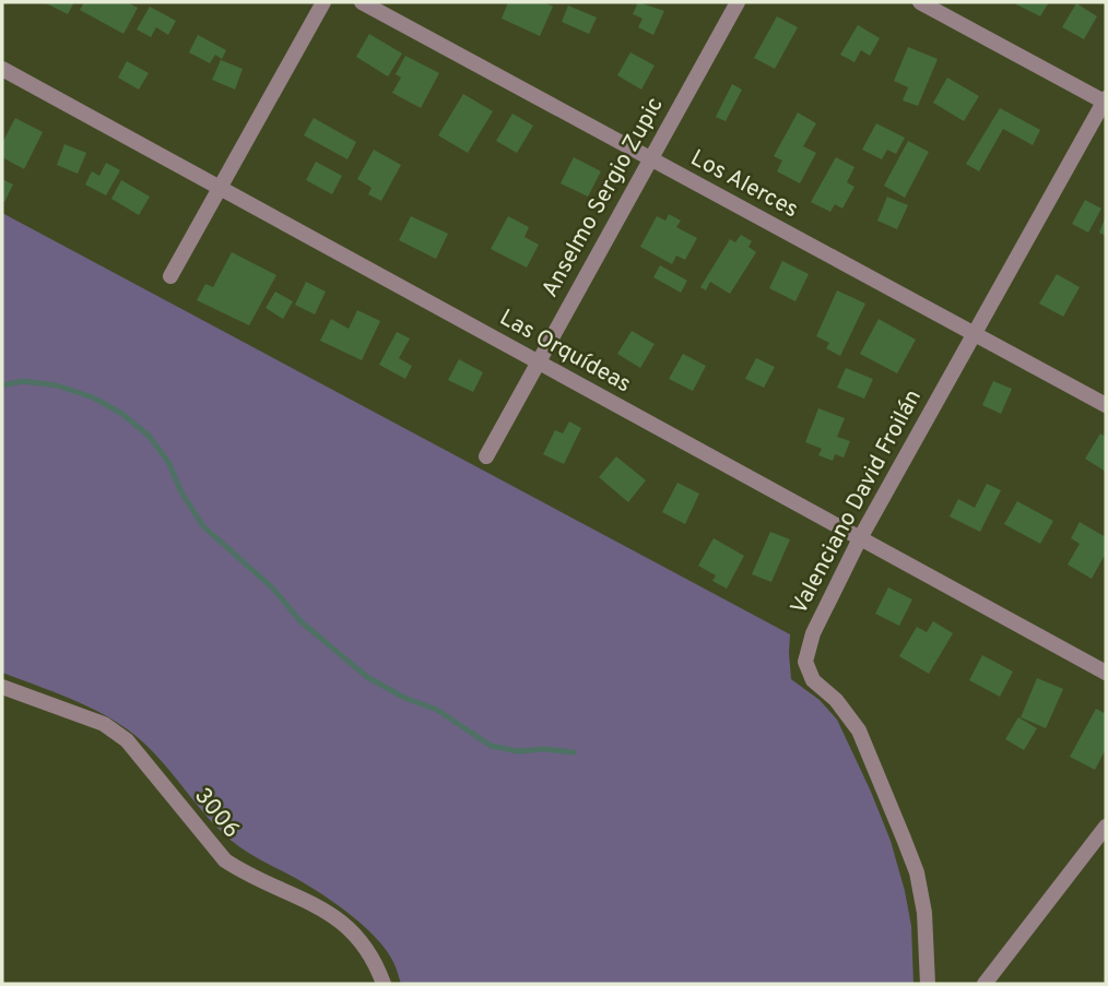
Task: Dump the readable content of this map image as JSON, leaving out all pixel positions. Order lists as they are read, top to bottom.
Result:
{
  "streets": {
    "street": [
      "Los Alerces",
      "Anselmo Sergio Zupic",
      "Las Orquídeas",
      "Valenciano David Froilán",
      "3006"
    ]
  },
  "crossings": [
    ["Los Alerces", "Anselmo Sergio Zupic"],
    ["Los Alerces", "Valenciano David Froilán"],
    ["Anselmo Sergio Zupic", "Las Orquídeas"],
    ["Las Orquídeas", "Valenciano David Froilán"]
  ]
}
